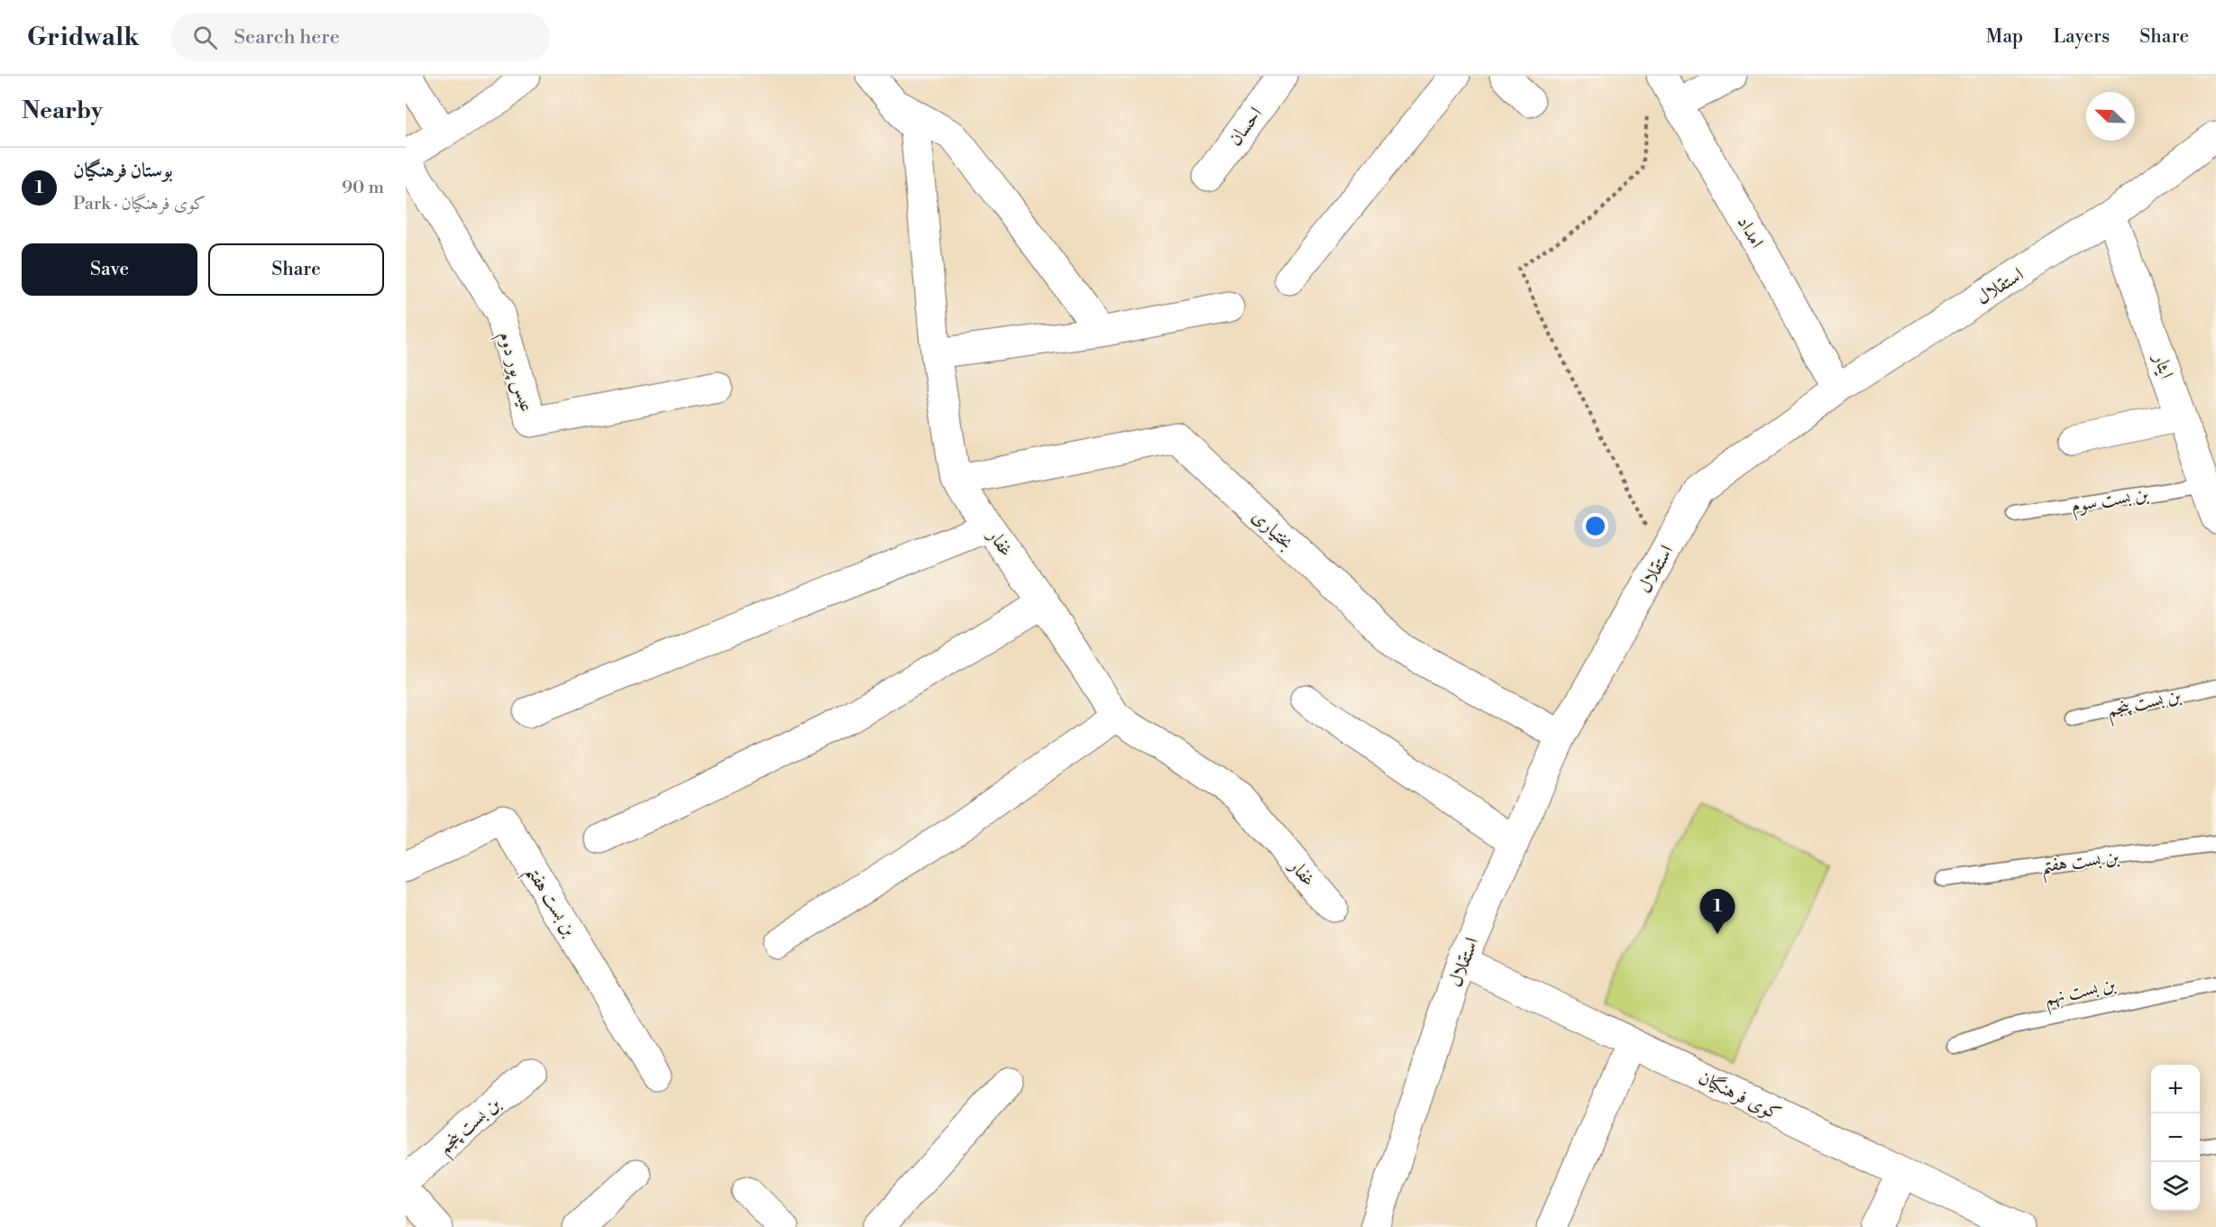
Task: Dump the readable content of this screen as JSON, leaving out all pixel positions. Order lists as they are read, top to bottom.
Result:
{
  "streets": {
    "street": [
      "احسان",
      "امداد",
      "استقلال",
      "ایثار",
      "عیس پور دوم",
      "بختیاری",
      "غفار",
      "بن بست پنجم",
      "بن بست هفتم",
      "کوی فرهنگیان"
    ],
    "lane": ["بن بست سوم", "بن بست نهم"]
  },
  "crossings": [
    ["امداد", "استقلال"],
    ["استقلال", "ایثار"],
    ["استقلال", "بختیاری"],
    ["استقلال", "کوی فرهنگیان"],
    ["ایثار", "بن بست سوم"],
    ["بختیاری", "غفار"]
  ],
  "north": "top left",
  "page": {
    "header": "Gridwalk",
    "search": "Search here",
    "nav": ["Map", "Layers", "Share"],
    "heading": "Nearby",
    "list": [
      {
        "mark": "1",
        "name": "بوستان فرهنگیان",
        "note": "Park · کوی فرهنگیان",
        "value": "90 m"
      }
    ],
    "buttons": ["Save", "Share"],
    "pins": "1",
    "map_buttons": ["+", "−"]
  }
}
